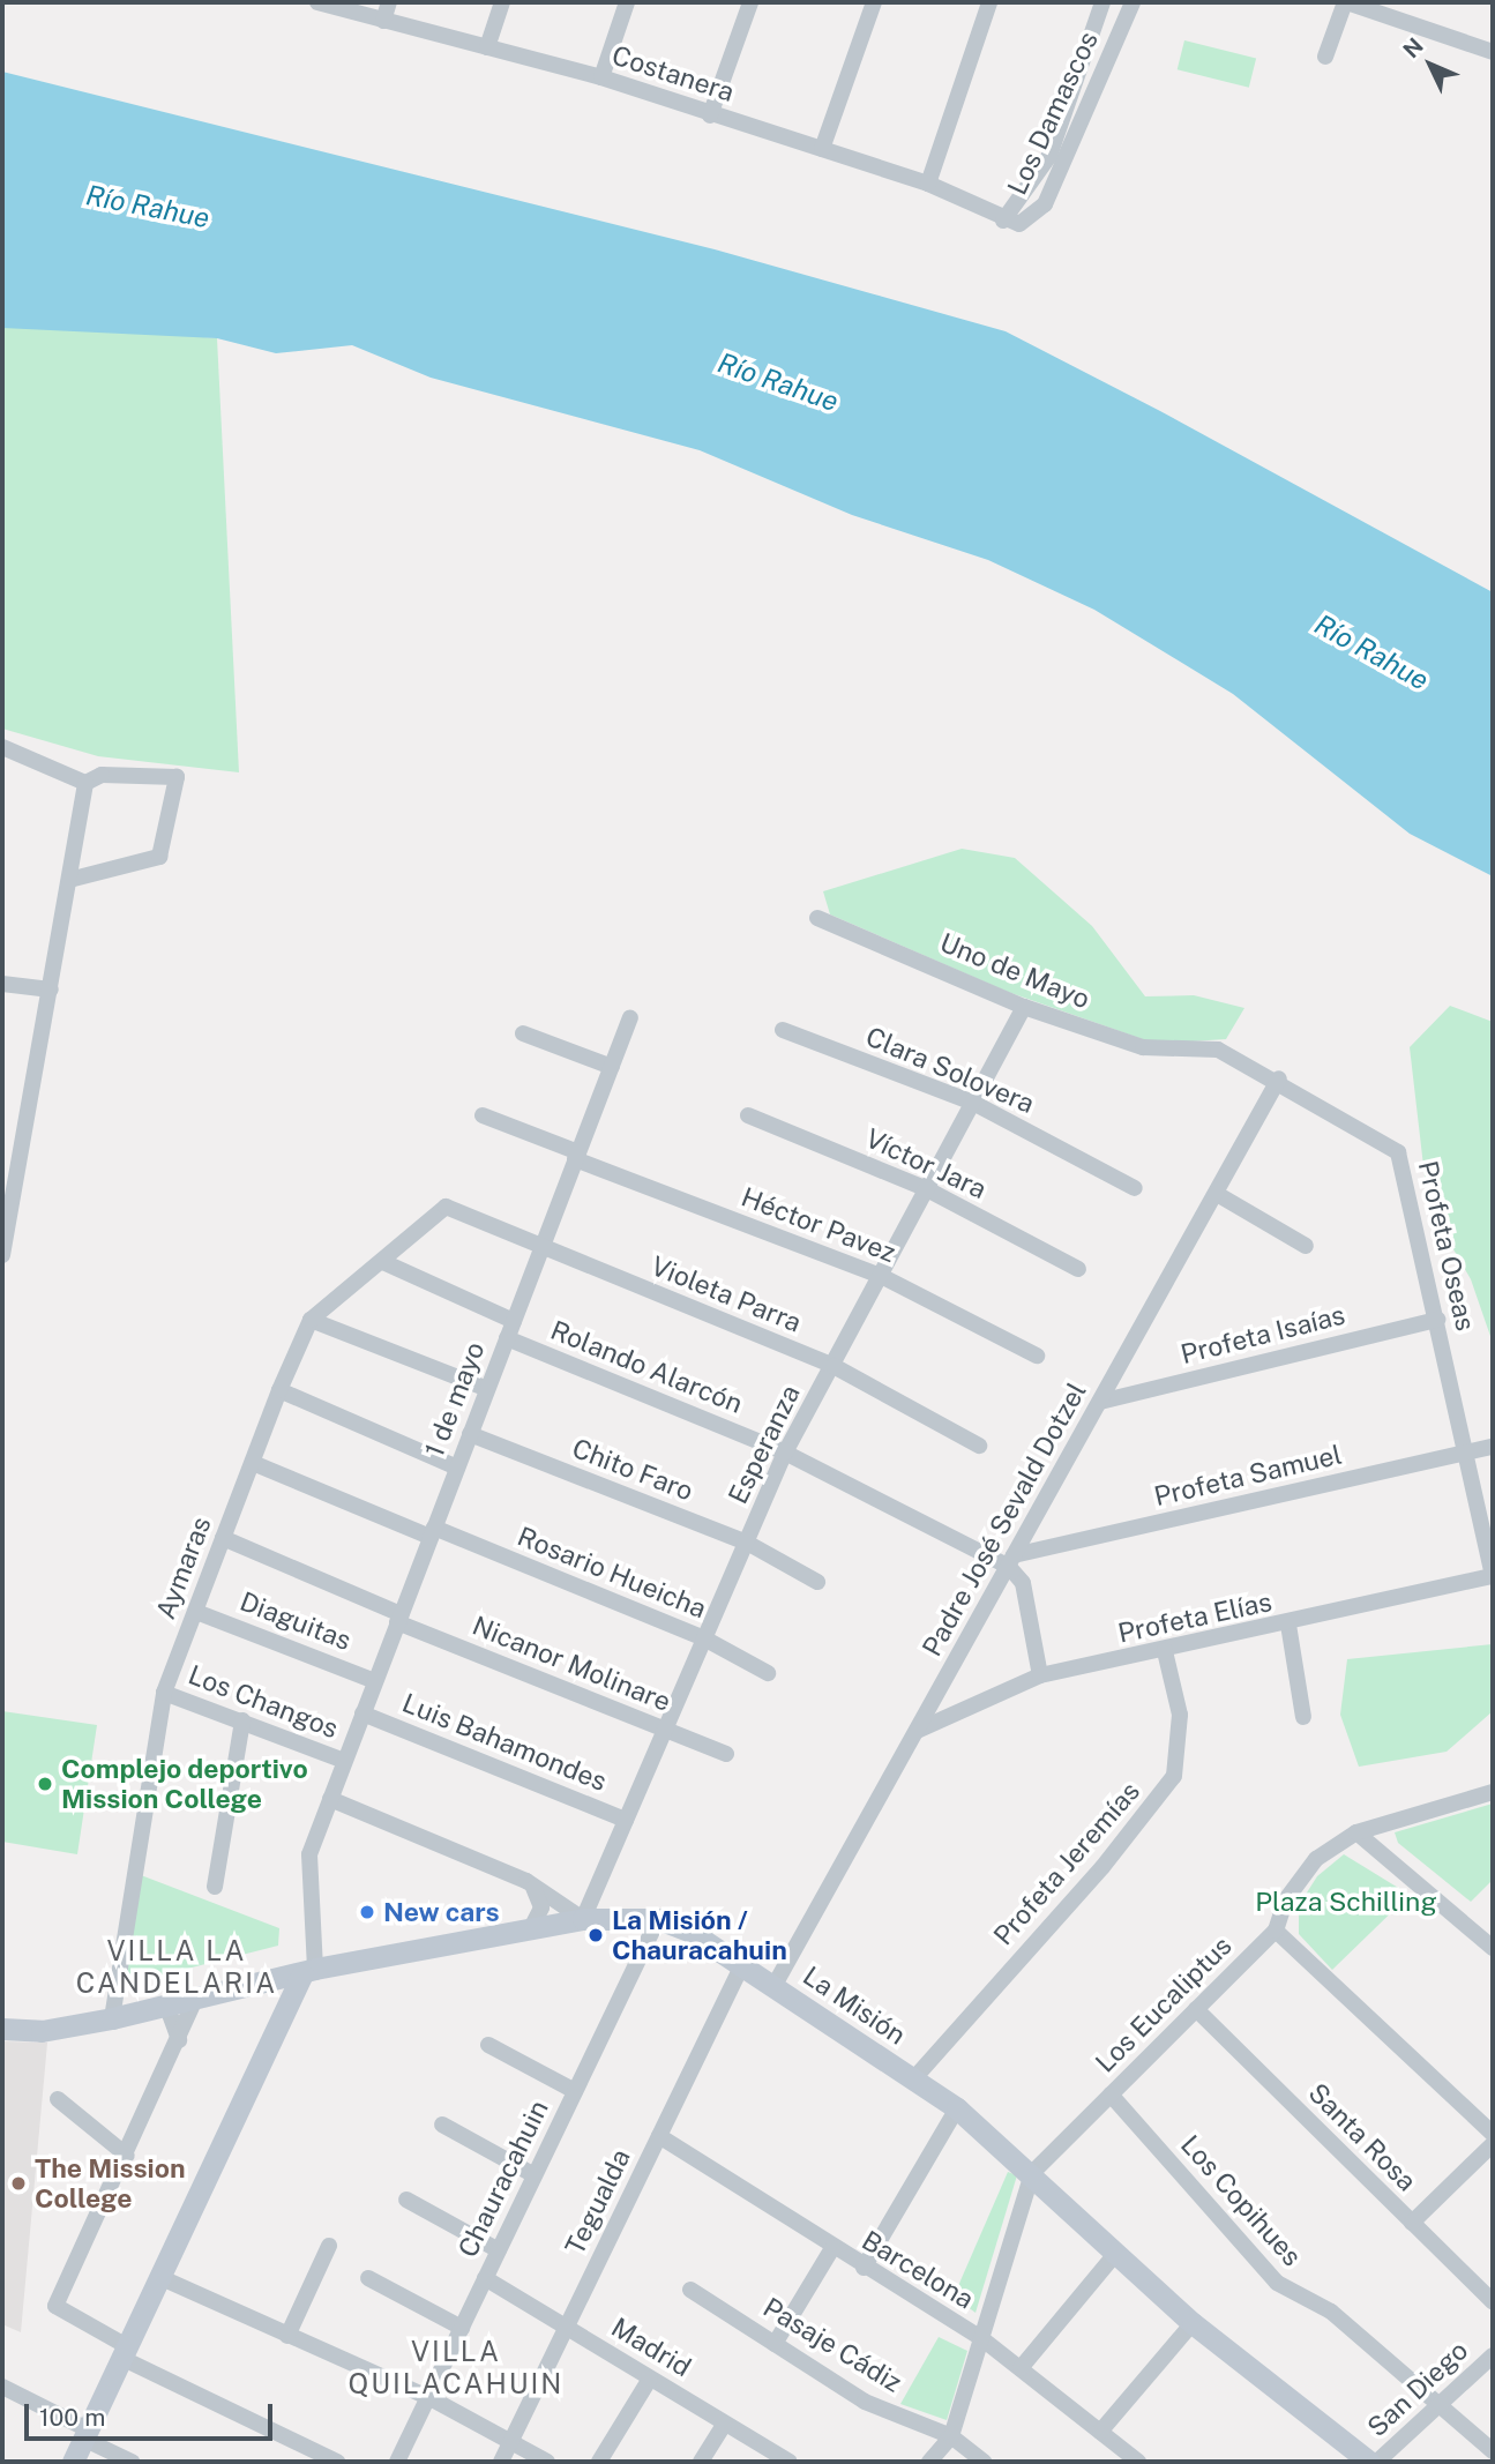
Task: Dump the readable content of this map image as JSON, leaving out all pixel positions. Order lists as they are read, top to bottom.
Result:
{
  "streets": {
    "street": [
      "Costanera",
      "Los Damascos",
      "Uno de Mayo",
      "Clara Solovera",
      "Víctor Jara",
      "Héctor Pavez",
      "Profeta Oseas",
      "Violeta Parra",
      "Profeta Isaías",
      "Rolando Alarcón",
      "1 de mayo",
      "Esperanza",
      "Chito Faro",
      "Profeta Samuel",
      "Padre José Sevald Dotzel",
      "Aymaras",
      "Rosario Hueicha",
      "Profeta Elías",
      "Diaguitas",
      "Nicanor Molinare",
      "Los Changos",
      "Luis Bahamondes",
      "Profeta Jeremías",
      "Los Eucaliptus",
      "La Misión",
      "Santa Rosa",
      "Chauracahuin",
      "Los Copihues",
      "Tegualda",
      "Barcelona",
      "Pasaje Cádiz",
      "Madrid",
      "San Diego"
    ]
  },
  "crossings": [
    ["Costanera", "Los Damascos"],
    ["Uno de Mayo", "Profeta Oseas"],
    ["Uno de Mayo", "Esperanza"],
    ["Clara Solovera", "Esperanza"],
    ["Víctor Jara", "Esperanza"],
    ["Héctor Pavez", "1 de mayo"],
    ["Héctor Pavez", "Esperanza"],
    ["Profeta Oseas", "Profeta Isaías"],
    ["Profeta Oseas", "Profeta Samuel"],
    ["Profeta Oseas", "Padre José Sevald Dotzel"],
    ["Profeta Oseas", "Profeta Elías"],
    ["Violeta Parra", "1 de mayo"],
    ["Violeta Parra", "Esperanza"],
    ["Violeta Parra", "Aymaras"],
    ["Profeta Isaías", "Padre José Sevald Dotzel"],
    ["Rolando Alarcón", "1 de mayo"],
    ["Rolando Alarcón", "Esperanza"],
    ["Rolando Alarcón", "Profeta Samuel"],
    ["Rolando Alarcón", "Padre José Sevald Dotzel"],
    ["1 de mayo", "Chito Faro"],
    ["1 de mayo", "Rosario Hueicha"],
    ["1 de mayo", "Diaguitas"],
    ["1 de mayo", "Nicanor Molinare"],
    ["1 de mayo", "Los Changos"],
    ["1 de mayo", "Luis Bahamondes"],
    ["1 de mayo", "La Misión"],
    ["Esperanza", "Chito Faro"],
    ["Esperanza", "Rosario Hueicha"],
    ["Esperanza", "Nicanor Molinare"],
    ["Esperanza", "Luis Bahamondes"],
    ["Esperanza", "La Misión"],
    ["Profeta Samuel", "Padre José Sevald Dotzel"],
    ["Padre José Sevald Dotzel", "Profeta Elías"],
    ["Padre José Sevald Dotzel", "La Misión"],
    ["Aymaras", "Rosario Hueicha"],
    ["Aymaras", "Diaguitas"],
    ["Aymaras", "Nicanor Molinare"],
    ["Aymaras", "Los Changos"],
    ["Aymaras", "La Misión"],
    ["Profeta Elías", "Profeta Jeremías"],
    ["Profeta Jeremías", "La Misión"],
    ["Los Eucaliptus", "La Misión"],
    ["Los Eucaliptus", "Santa Rosa"],
    ["Los Eucaliptus", "Los Copihues"],
    ["La Misión", "Chauracahuin"],
    ["La Misión", "Tegualda"],
    ["Chauracahuin", "Madrid"],
    ["Los Copihues", "San Diego"],
    ["Tegualda", "Barcelona"],
    ["Tegualda", "Madrid"]
  ],
  "districts": ["VILLA LA CANDELARIA", "VILLA QUILACAHUIN"],
  "water": ["Río Rahue"],
  "parks": ["Plaza Schilling"],
  "places": [
    "Complejo deportivo Mission College",
    "New cars",
    "La Misión / Chauracahuin",
    "The Mission College"
  ],
  "scale_bar": "100 m",
  "north": "top left"
}
